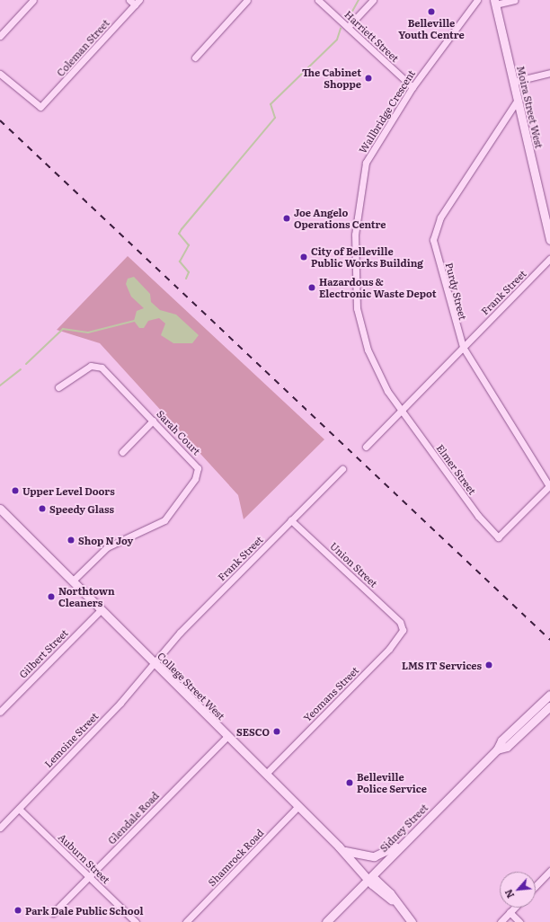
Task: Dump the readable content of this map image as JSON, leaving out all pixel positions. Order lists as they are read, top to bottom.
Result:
{
  "streets": {
    "main road": ["Moira Street West", "College Street West", "Sidney Street"],
    "street": [
      "Harriett Street",
      "Coleman Street",
      "Wallbridge Crescent",
      "Purdy Street",
      "Frank Street",
      "Sarah Court",
      "Elmer Street",
      "Union Street",
      "Gilbert Street",
      "Yeomans Street",
      "Lemoine Street",
      "Glendale Road",
      "Shamrock Road",
      "Auburn Street"
    ]
  },
  "crossings": [
    ["Harriett Street", "Wallbridge Crescent"],
    ["Moira Street West", "Purdy Street"],
    ["Wallbridge Crescent", "Frank Street"],
    ["Wallbridge Crescent", "Elmer Street"],
    ["Purdy Street", "Frank Street"],
    ["Purdy Street", "Elmer Street"],
    ["Frank Street", "Elmer Street"],
    ["Frank Street", "Union Street"],
    ["Frank Street", "College Street West"],
    ["Frank Street", "Lemoine Street"],
    ["Sarah Court", "College Street West"],
    ["Union Street", "Yeomans Street"],
    ["Gilbert Street", "College Street West"],
    ["College Street West", "Yeomans Street"],
    ["College Street West", "Lemoine Street"],
    ["College Street West", "Glendale Road"],
    ["College Street West", "Sidney Street"],
    ["College Street West", "Shamrock Road"],
    ["Lemoine Street", "Auburn Street"],
    ["Glendale Road", "Auburn Street"]
  ],
  "places": [
    "Belleville Youth Centre",
    "The Cabinet Shoppe",
    "Joe Angelo Operations Centre",
    "City of Belleville Public Works Building",
    "Hazardous & Electronic Waste Depot",
    "Upper Level Doors",
    "Speedy Glass",
    "Shop N Joy",
    "Northtown Cleaners",
    "LMS IT Services",
    "SESCO",
    "Belleville Police Service",
    "Park Dale Public School"
  ],
  "north": "bottom left"
}
